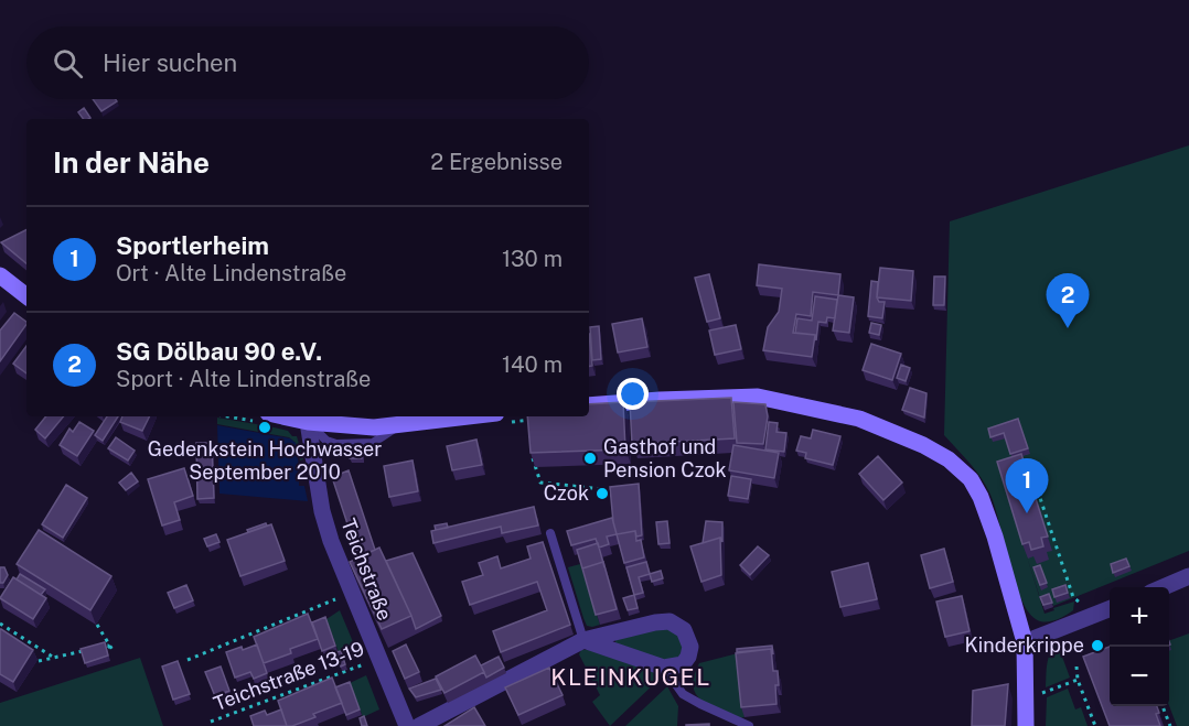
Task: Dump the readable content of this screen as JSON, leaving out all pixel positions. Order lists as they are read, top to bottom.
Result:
{
  "streets": {
    "street": ["Teichstraße"],
    "path": ["Teichstraße 13-19"]
  },
  "crossings": [
    ["Teichstraße", "Teichstraße 13-19"]
  ],
  "districts": ["KLEINKUGEL"],
  "places": [
    "Gedenkstein Hochwasser September 2010",
    "Gasthof und Pension Czok",
    "Czok",
    "Kinderkrippe"
  ],
  "page": {
    "search": "Hier suchen",
    "heading": ["In der Nähe", "2 Ergebnisse"],
    "list": [
      {
        "mark": "1",
        "name": "Sportlerheim",
        "note": "Ort · Alte Lindenstraße",
        "value": "130 m"
      },
      {
        "mark": "2",
        "name": "SG Dölbau 90 e.V.",
        "note": "Sport · Alte Lindenstraße",
        "value": "140 m"
      }
    ],
    "pins": ["2", "1"],
    "map_buttons": ["+", "−"]
  }
}
